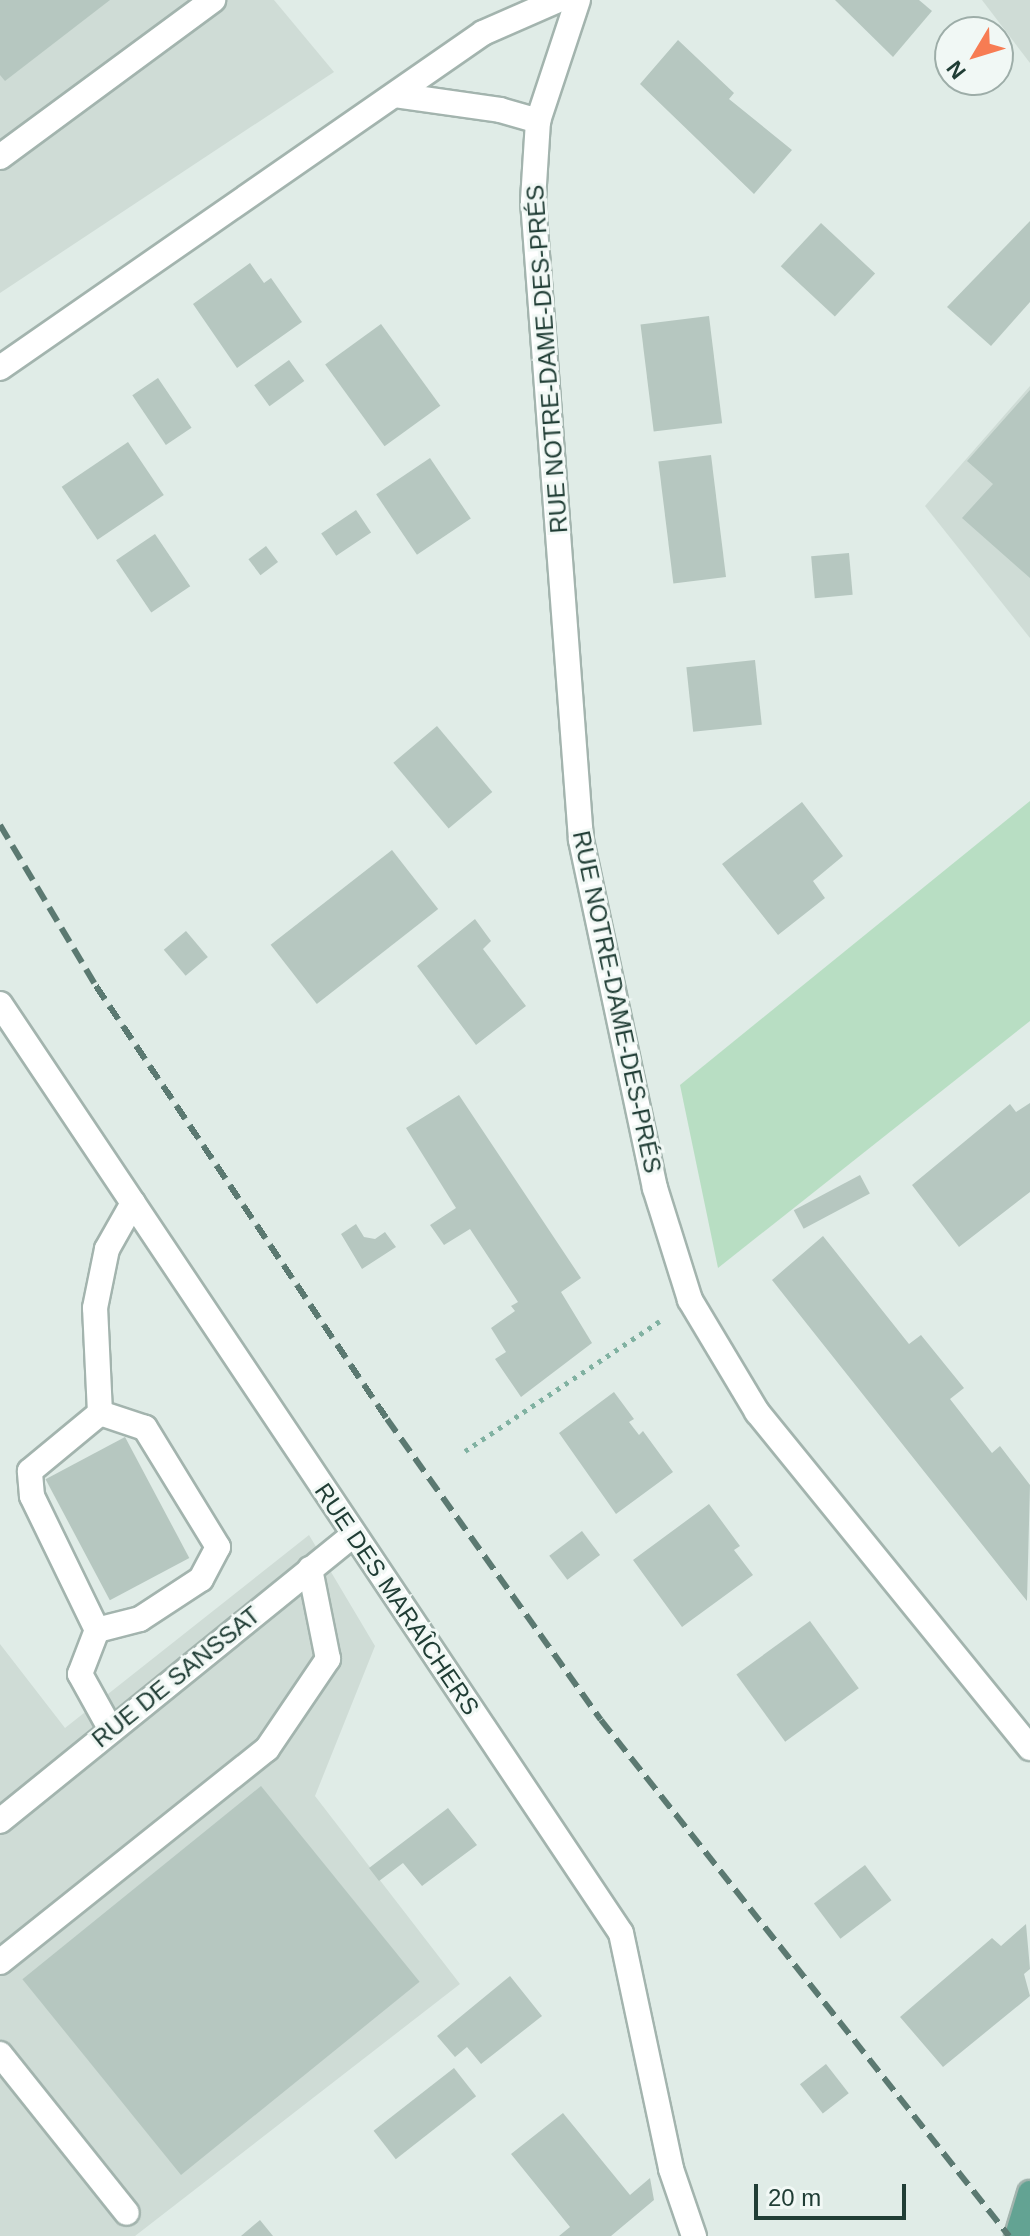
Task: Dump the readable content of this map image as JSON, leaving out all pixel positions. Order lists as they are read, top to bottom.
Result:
{
  "streets": {
    "street": ["RUE NOTRE-DAME-DES-PRÉS", "RUE DES MARAÎCHERS", "RUE DE SANSSAT"]
  },
  "crossings": [
    ["RUE DES MARAÎCHERS", "RUE DE SANSSAT"]
  ],
  "scale_bar": "20 m",
  "north": "bottom left"
}
